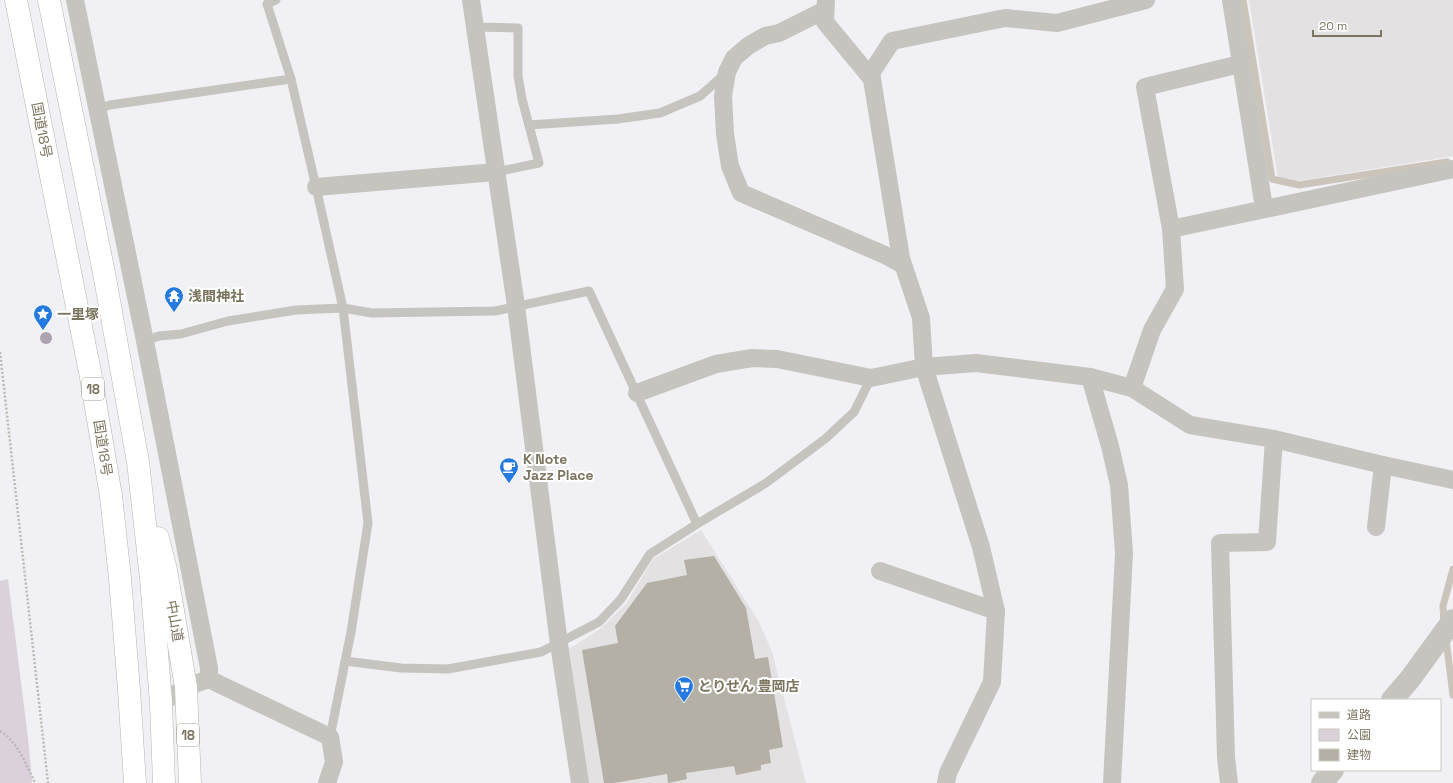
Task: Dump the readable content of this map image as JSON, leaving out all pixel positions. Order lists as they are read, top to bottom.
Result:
{
  "streets": {
    "highway": ["国道18号", "18", "中山道"]
  },
  "crossings": [
    ["18", "中山道"]
  ],
  "places": {
    "temple": ["浅間神社"],
    "place": ["一里塚"],
    "cafe": ["K Note Jazz Place"],
    "supermarket": ["とりせん 豊岡店"]
  },
  "legend": ["道路", "公園", "建物"],
  "scale_bar": "20 m"
}
